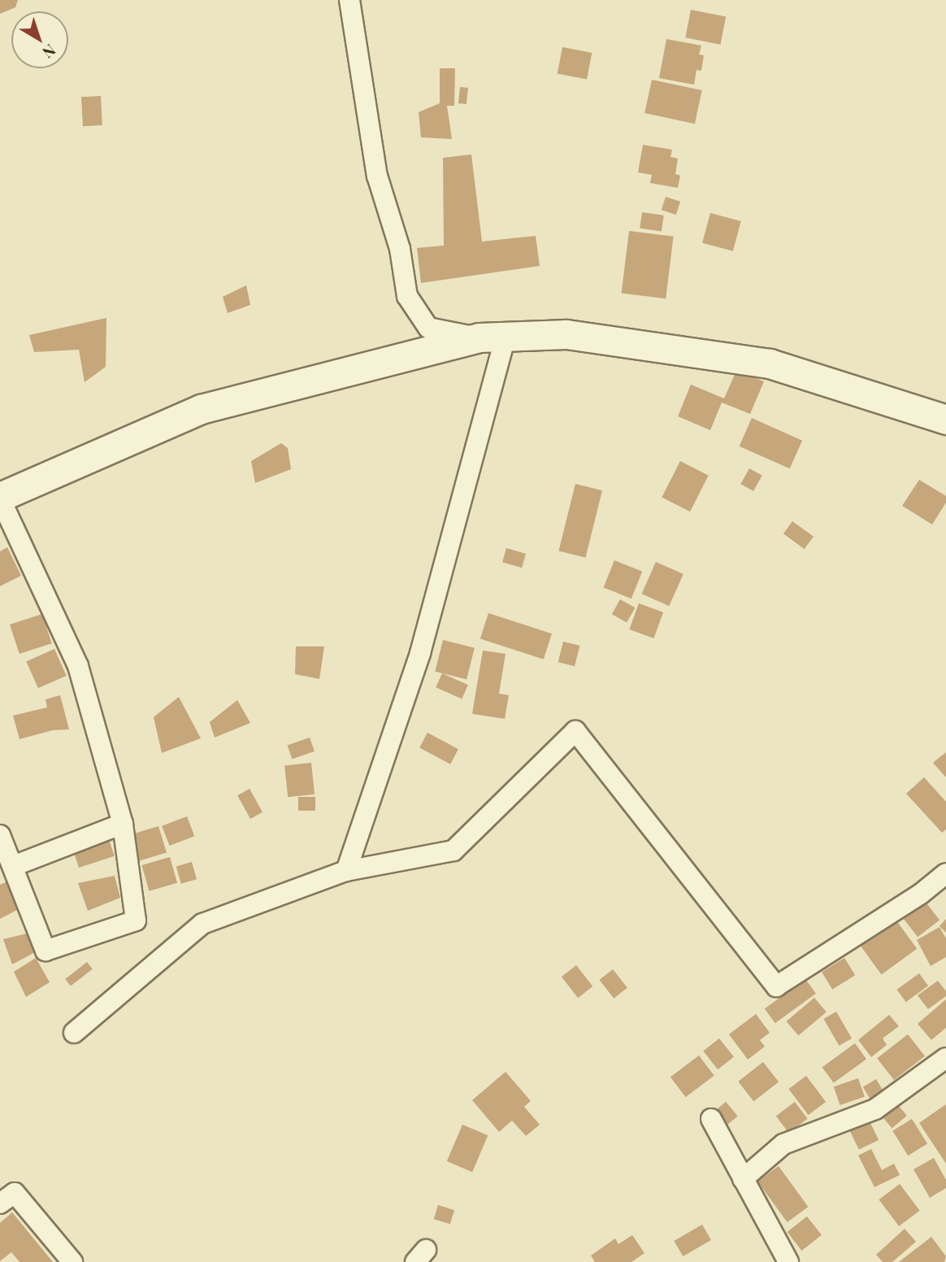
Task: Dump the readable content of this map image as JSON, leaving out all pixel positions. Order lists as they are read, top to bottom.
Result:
{
  "north": "bottom right"
}
